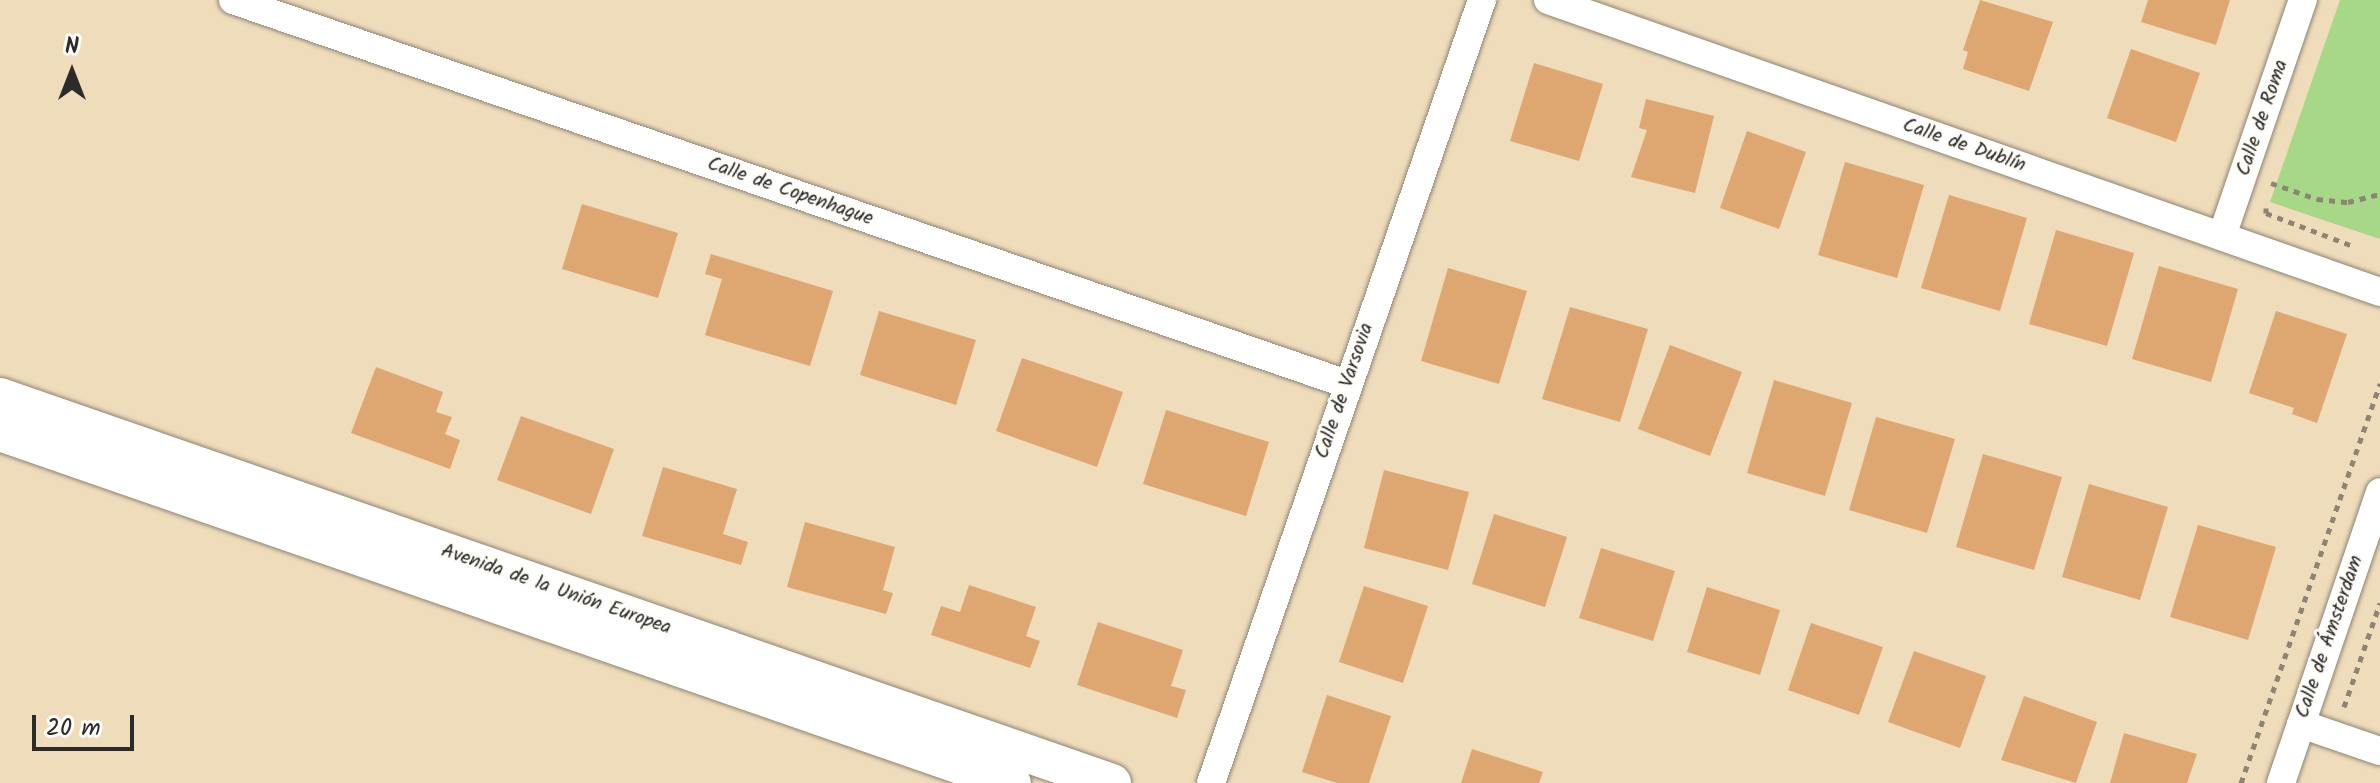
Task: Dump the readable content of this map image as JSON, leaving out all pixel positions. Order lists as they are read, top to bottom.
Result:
{
  "streets": {
    "street": [
      "Calle de Roma",
      "Calle de Dublín",
      "Calle de Copenhague",
      "Calle de Varsovia",
      "Avenida de la Unión Europea",
      "Calle de Ámsterdam"
    ]
  },
  "crossings": [
    ["Calle de Roma", "Calle de Dublín"],
    ["Calle de Copenhague", "Calle de Varsovia"]
  ],
  "scale_bar": "20 m",
  "north": "top"
}
